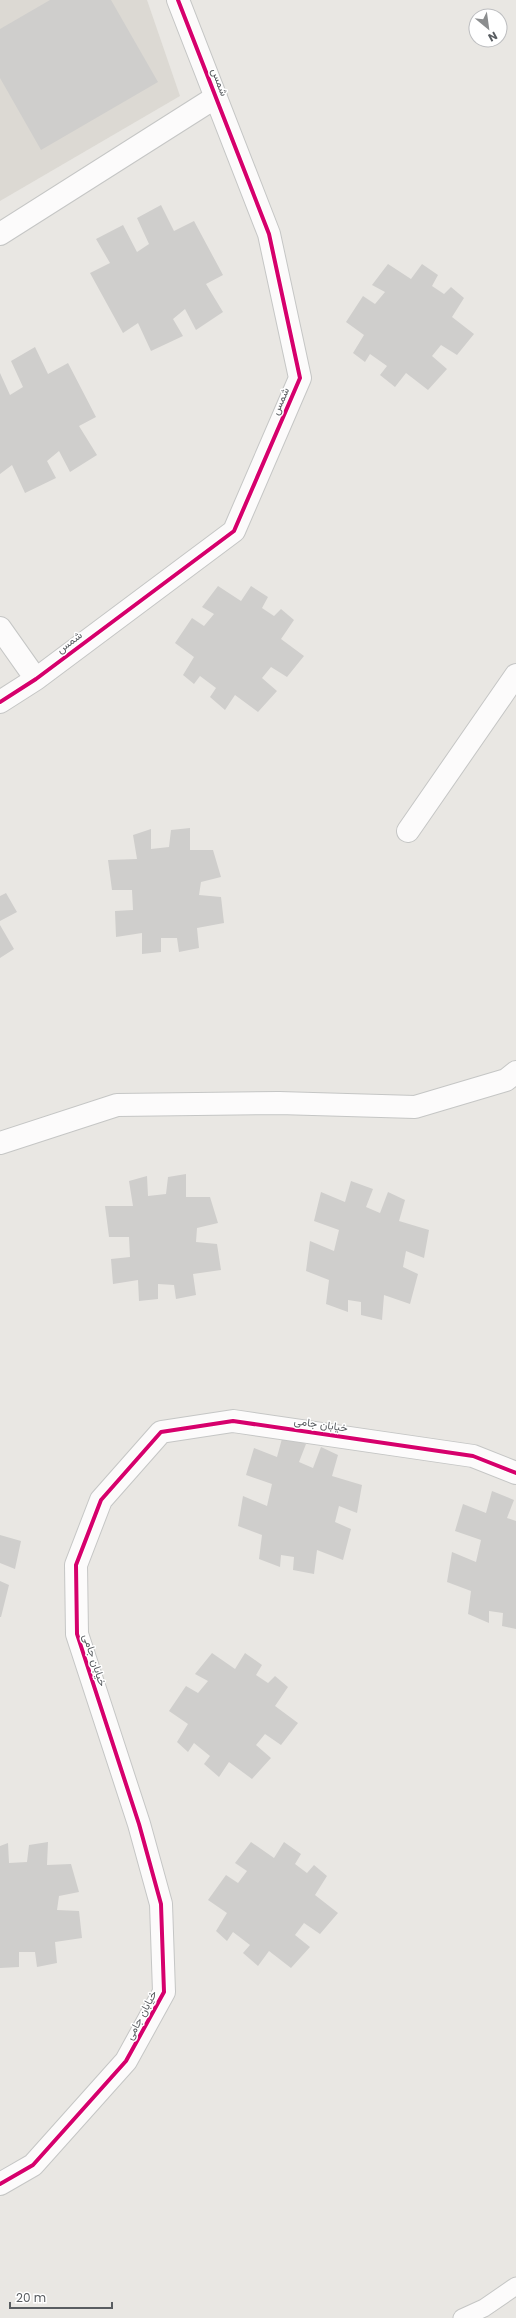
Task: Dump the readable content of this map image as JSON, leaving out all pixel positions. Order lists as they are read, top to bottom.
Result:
{
  "streets": {
    "street": ["شمس", "خیابان جامی"]
  },
  "scale_bar": "20 m",
  "north": "bottom right"
}
